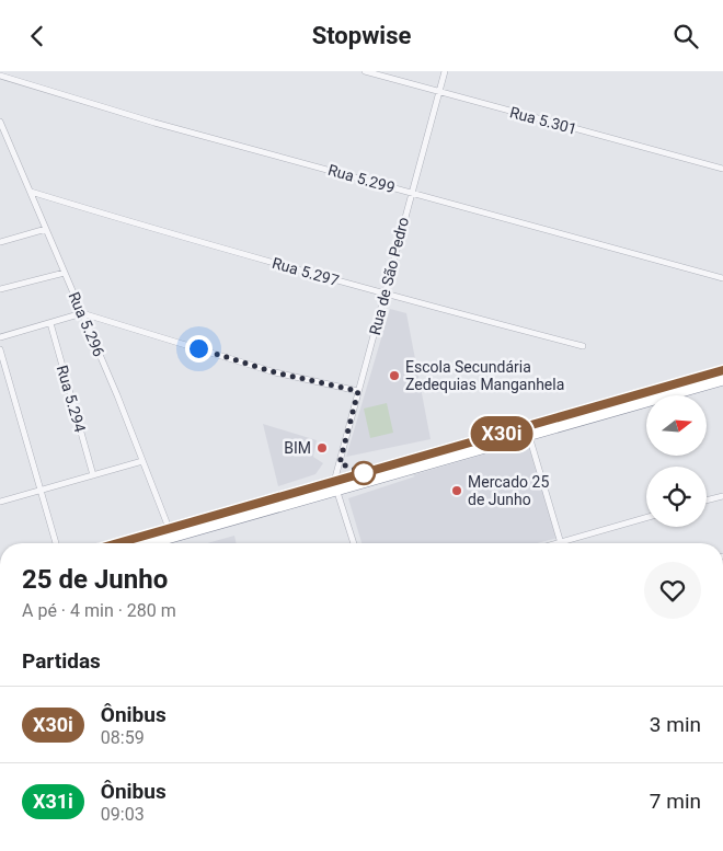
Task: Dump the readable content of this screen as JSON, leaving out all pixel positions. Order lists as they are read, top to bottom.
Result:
{
  "streets": {
    "street": [
      "Rua 5.301",
      "Rua 5.299",
      "Rua 5.297",
      "Rua de São Pedro",
      "Rua 5.296",
      "Rua 5.294"
    ]
  },
  "crossings": [
    ["Rua 5.301", "Rua de São Pedro"],
    ["Rua 5.299", "Rua de São Pedro"],
    ["Rua 5.297", "Rua de São Pedro"],
    ["Rua 5.297", "Rua 5.296"]
  ],
  "places": ["Escola Secundária Zedequias Manganhela", "BIM", "Mercado 25 de Junho"],
  "lines": ["bus line X30i"],
  "north": "right",
  "page": {
    "header": "Stopwise",
    "on_map": "X30i",
    "heading": [
      ["25 de Junho", "A pé · 4 min · 280 m"],
      "Partidas"
    ],
    "list": [
      {
        "mark": "X30i",
        "name": "Ônibus",
        "note": "08:59",
        "value": "3 min"
      },
      {
        "mark": "X31i",
        "name": "Ônibus",
        "note": "09:03",
        "value": "7 min"
      }
    ]
  }
}
